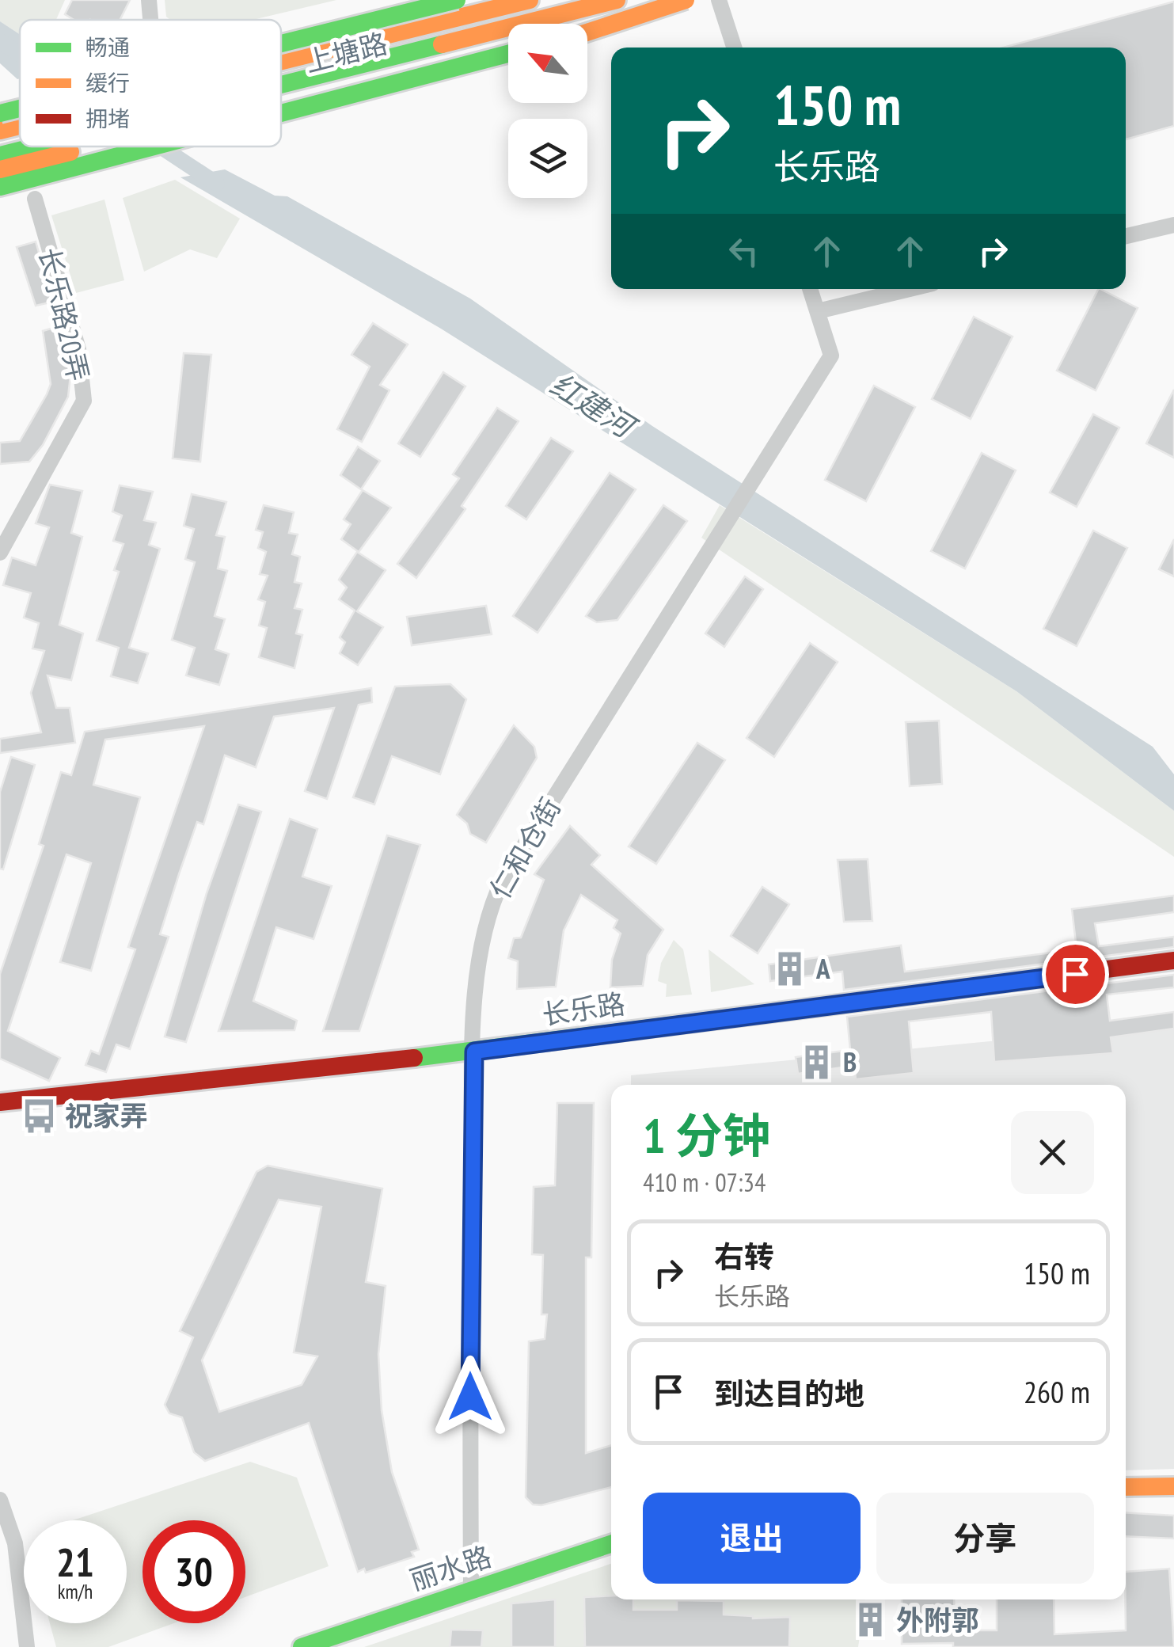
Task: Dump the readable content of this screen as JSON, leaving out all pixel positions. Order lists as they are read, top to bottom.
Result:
{
  "streets": {
    "main road": ["上塘路", "长乐路", "丽水路"],
    "street": ["长乐路20弄", "仁和仓街"]
  },
  "crossings": [
    ["仁和仓街", "长乐路"],
    ["仁和仓街", "丽水路"]
  ],
  "water": ["红建河"],
  "places": {
    "building": ["A", "B", "外附郭"],
    "bus stop": ["祝家弄"]
  },
  "legend": ["畅通", "缓行", "拥堵"],
  "north": "top left",
  "page": {
    "turn": ["150 m", "长乐路"],
    "heading": ["1 分钟", "410 m · 07:34"],
    "list": [
      {
        "name": "右转",
        "note": "长乐路",
        "value": "150 m"
      },
      {
        "name": "到达目的地",
        "value": "260 m"
      }
    ],
    "buttons": ["退出", "分享"],
    "speed": "21 km/h",
    "limit": "30"
  }
}
